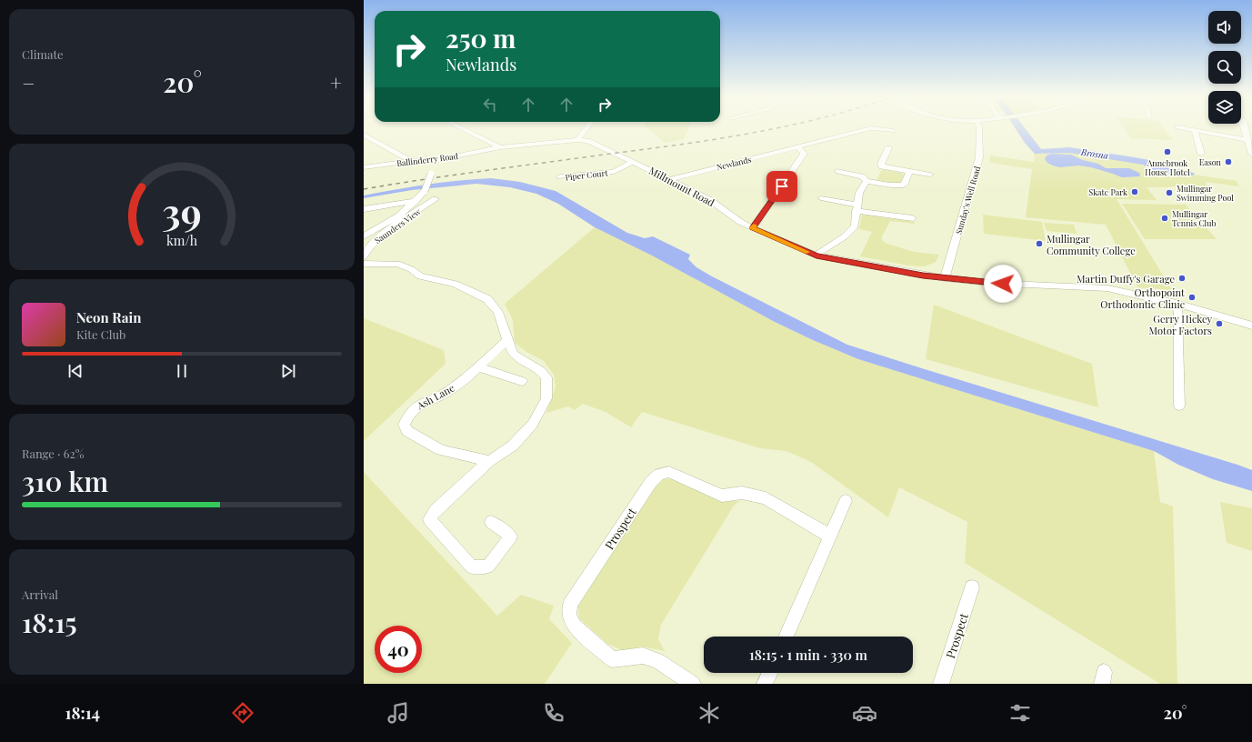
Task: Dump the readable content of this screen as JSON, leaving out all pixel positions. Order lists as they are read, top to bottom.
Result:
{
  "streets": {
    "street": [
      "Ballinderry Road",
      "Newlands",
      "Piper Court",
      "Millmount Road",
      "Sunday's Well Road",
      "Saunders View",
      "Ash Lane",
      "Prospect"
    ]
  },
  "crossings": [
    ["Ballinderry Road", "Millmount Road"],
    ["Newlands", "Millmount Road"],
    ["Piper Court", "Millmount Road"],
    ["Millmount Road", "Sunday's Well Road"]
  ],
  "water": ["Brosna"],
  "places": [
    "Annebrook House Hotel",
    "Eason",
    "Skate Park",
    "Mullingar Swimming Pool",
    "Mullingar Tennis Club",
    "Mullingar Community College",
    "Martin Duffy's Garage",
    "Orthopoint Orthodontic Clinic",
    "Gerry Hickey Motor Factors"
  ],
  "page": {
    "tile": [
      "Climate",
      ["Range · 62%", "310 km"],
      ["Arrival", "18:15"]
    ],
    "turn": ["250 m", "Newlands"],
    "heat": ["−", "20°", "+"],
    "song": ["Neon Rain", "Kite Club"],
    "limit": "40",
    "trip": "18:15 · 1 min · 330 m",
    "tabs": ["18:14", "20°"],
    "gauge": ["39", "km/h"]
  }
}
